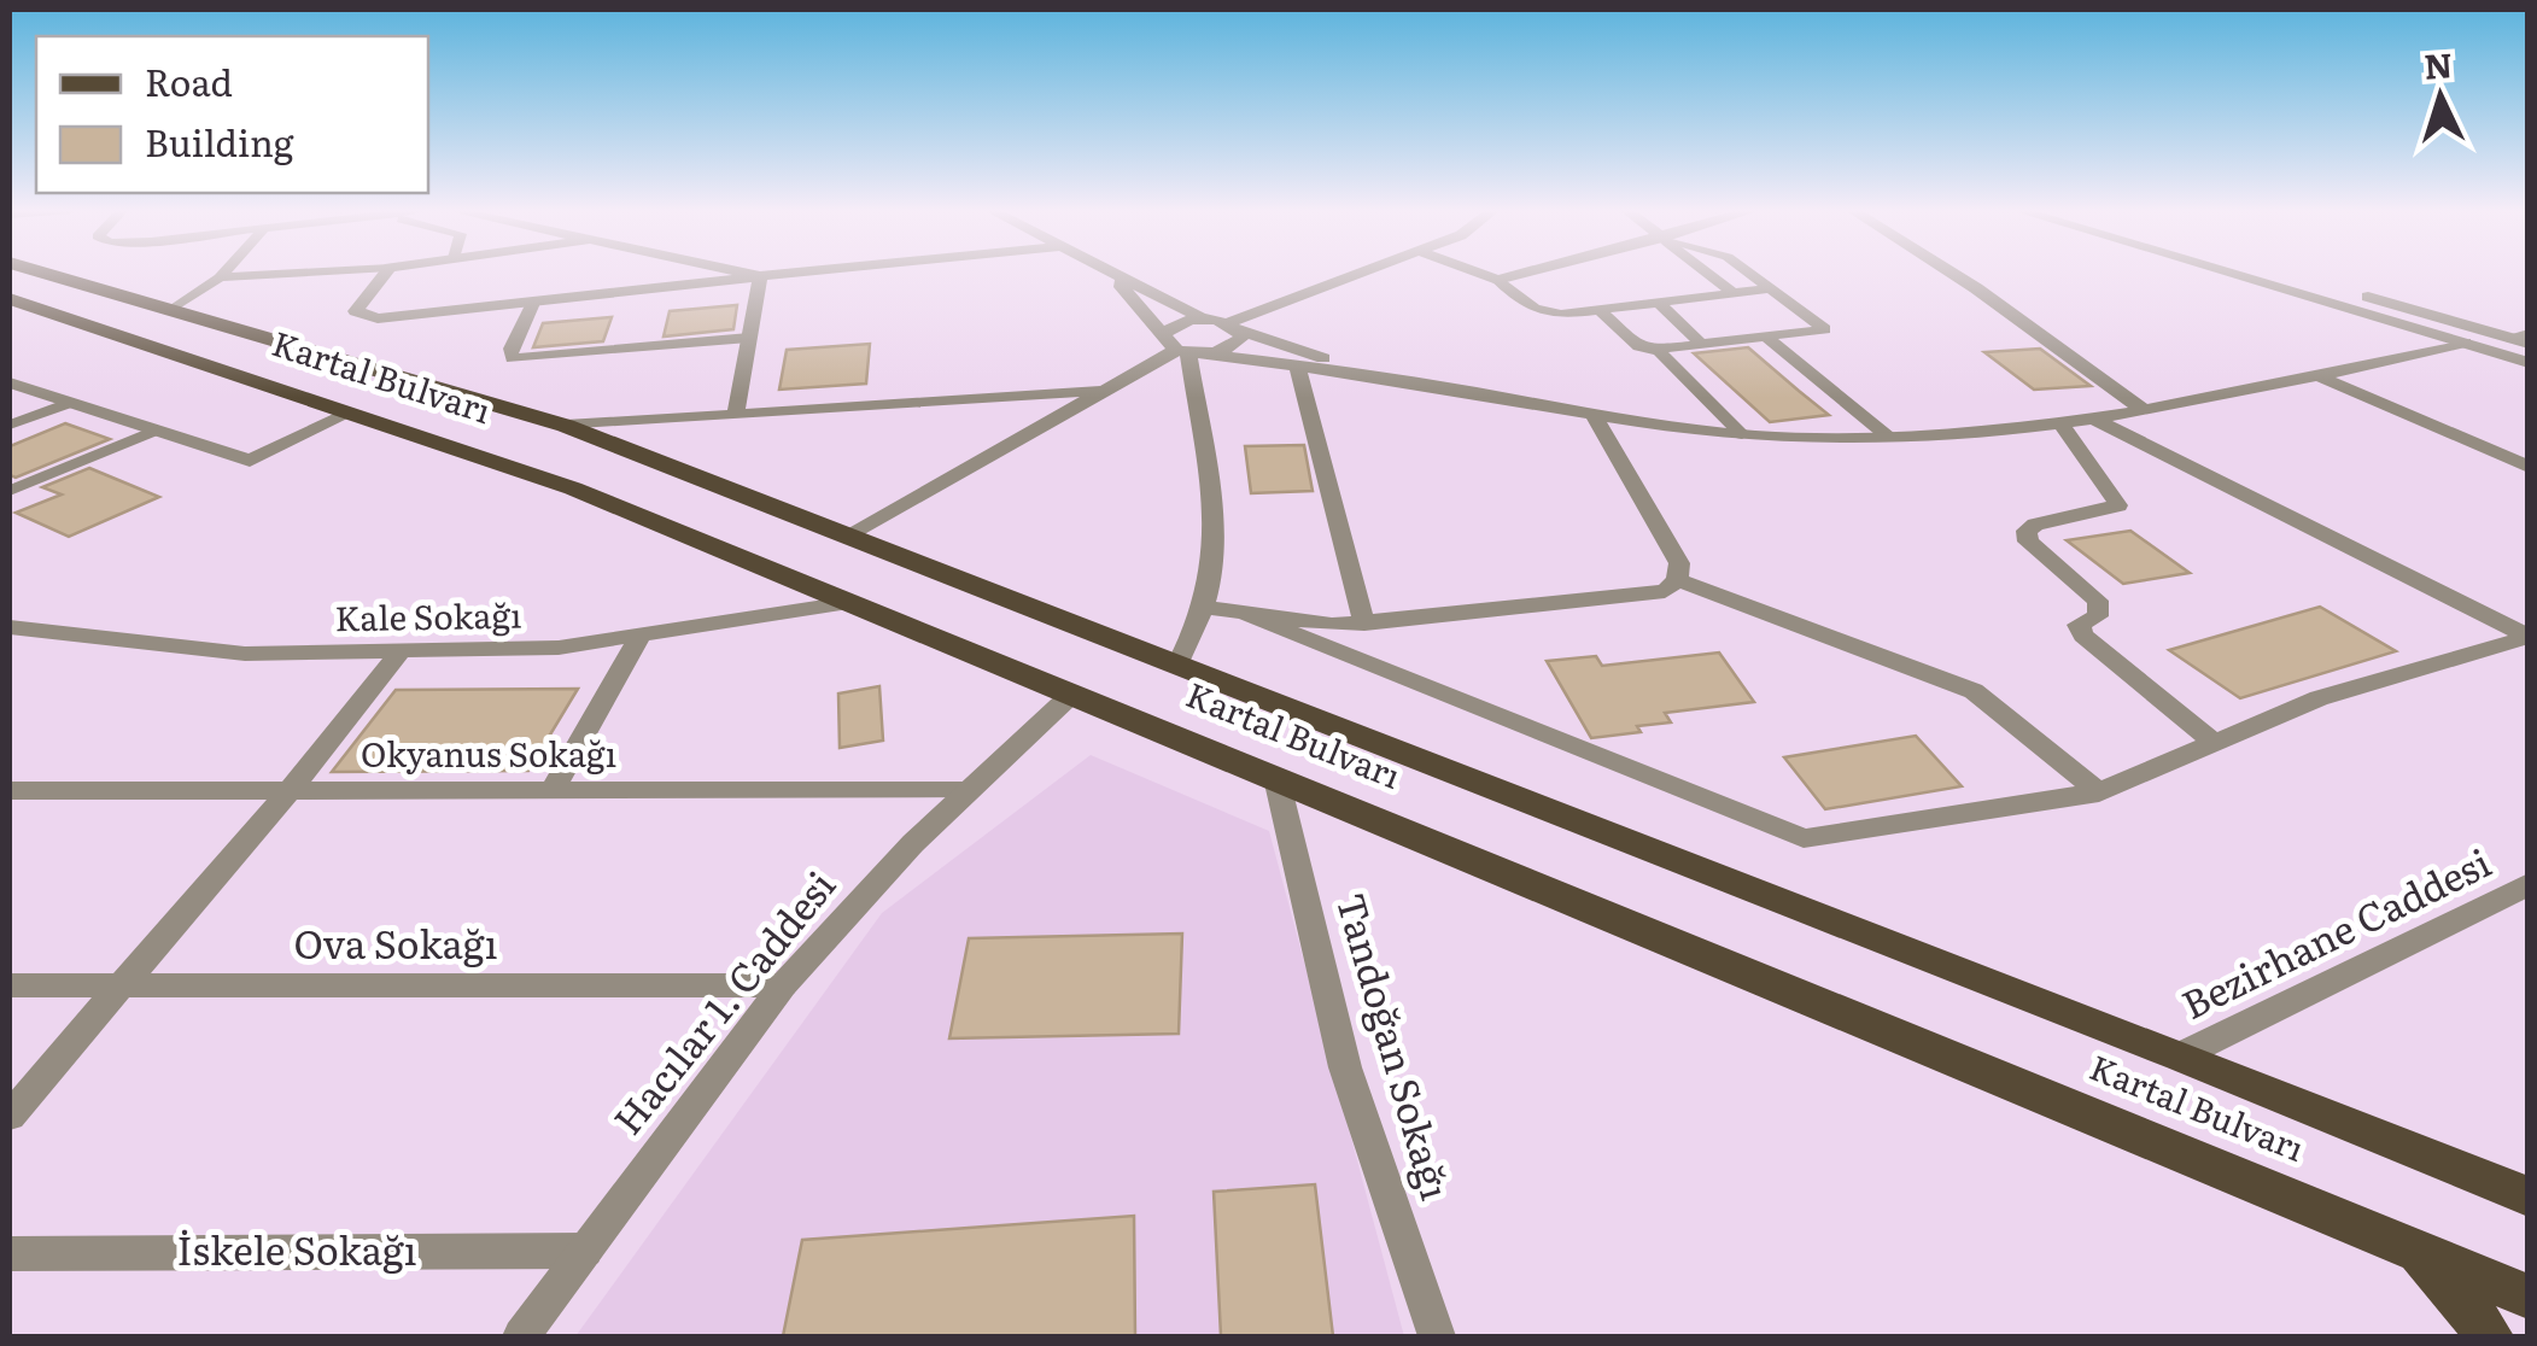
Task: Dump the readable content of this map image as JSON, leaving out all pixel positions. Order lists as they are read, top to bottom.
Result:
{
  "streets": {
    "main road": ["Kartal Bulvarı"],
    "street": [
      "Kale Sokağı",
      "Okyanus Sokağı",
      "Bezirhane Caddesi",
      "Ova Sokağı",
      "Hacılar 1. Caddesi",
      "Tandoğan Sokağı",
      "İskele Sokağı"
    ]
  },
  "crossings": [
    ["Kartal Bulvarı", "Kale Sokağı"],
    ["Kartal Bulvarı", "Bezirhane Caddesi"],
    ["Kartal Bulvarı", "Hacılar 1. Caddesi"],
    ["Kartal Bulvarı", "Tandoğan Sokağı"],
    ["Okyanus Sokağı", "Hacılar 1. Caddesi"],
    ["Ova Sokağı", "Hacılar 1. Caddesi"],
    ["Hacılar 1. Caddesi", "İskele Sokağı"]
  ],
  "legend": ["Road", "Building"],
  "north": "top"
}
